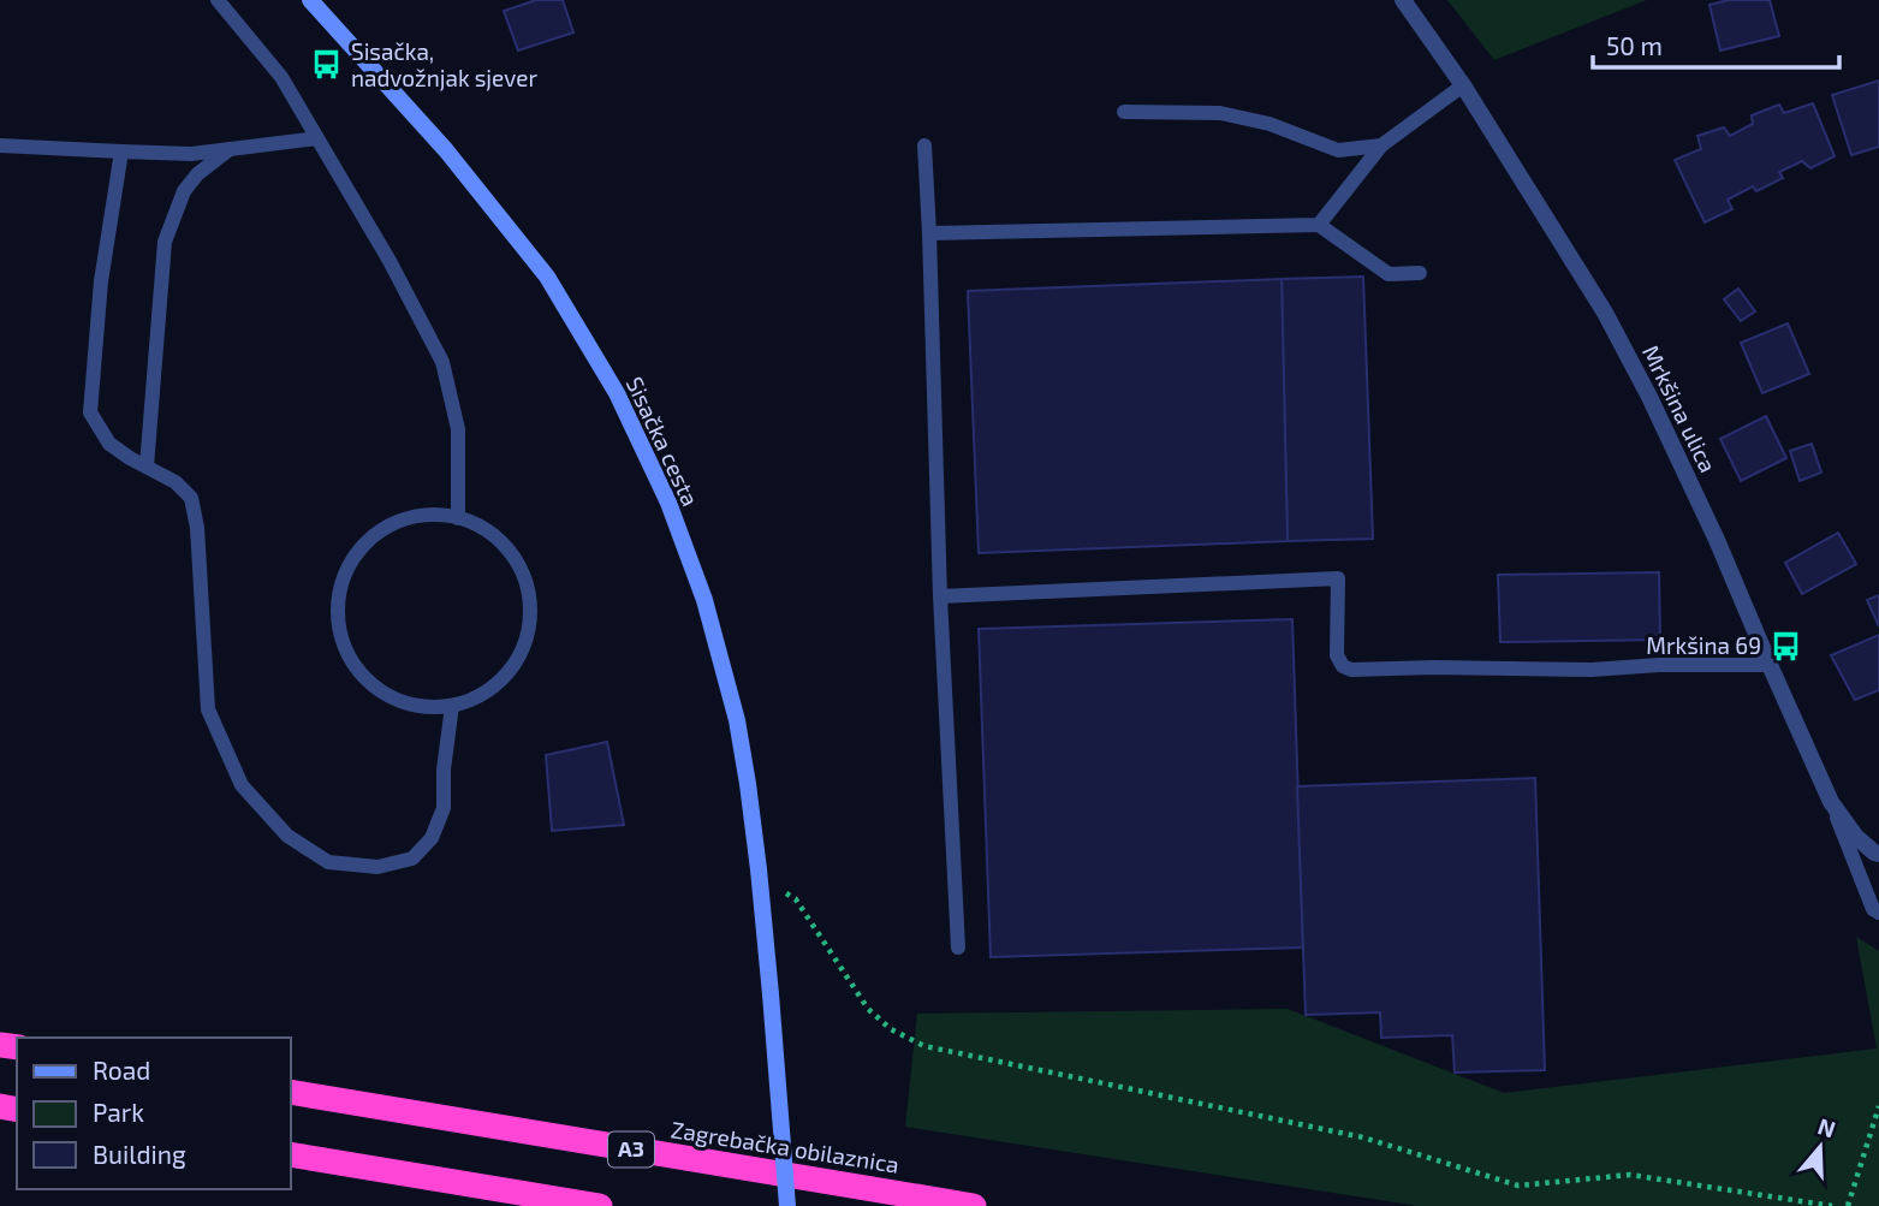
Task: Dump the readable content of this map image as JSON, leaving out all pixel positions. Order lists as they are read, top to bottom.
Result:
{
  "streets": {
    "highway": ["Zagrebačka obilaznica", "A3"],
    "main road": ["Sisačka cesta"],
    "street": ["Mrkšina ulica"]
  },
  "places": {
    "bus stop": ["Sisačka, nadvožnjak sjever", "Mrkšina 69"]
  },
  "legend": ["Road", "Park", "Building"],
  "scale_bar": "50 m",
  "north": "top"
}
